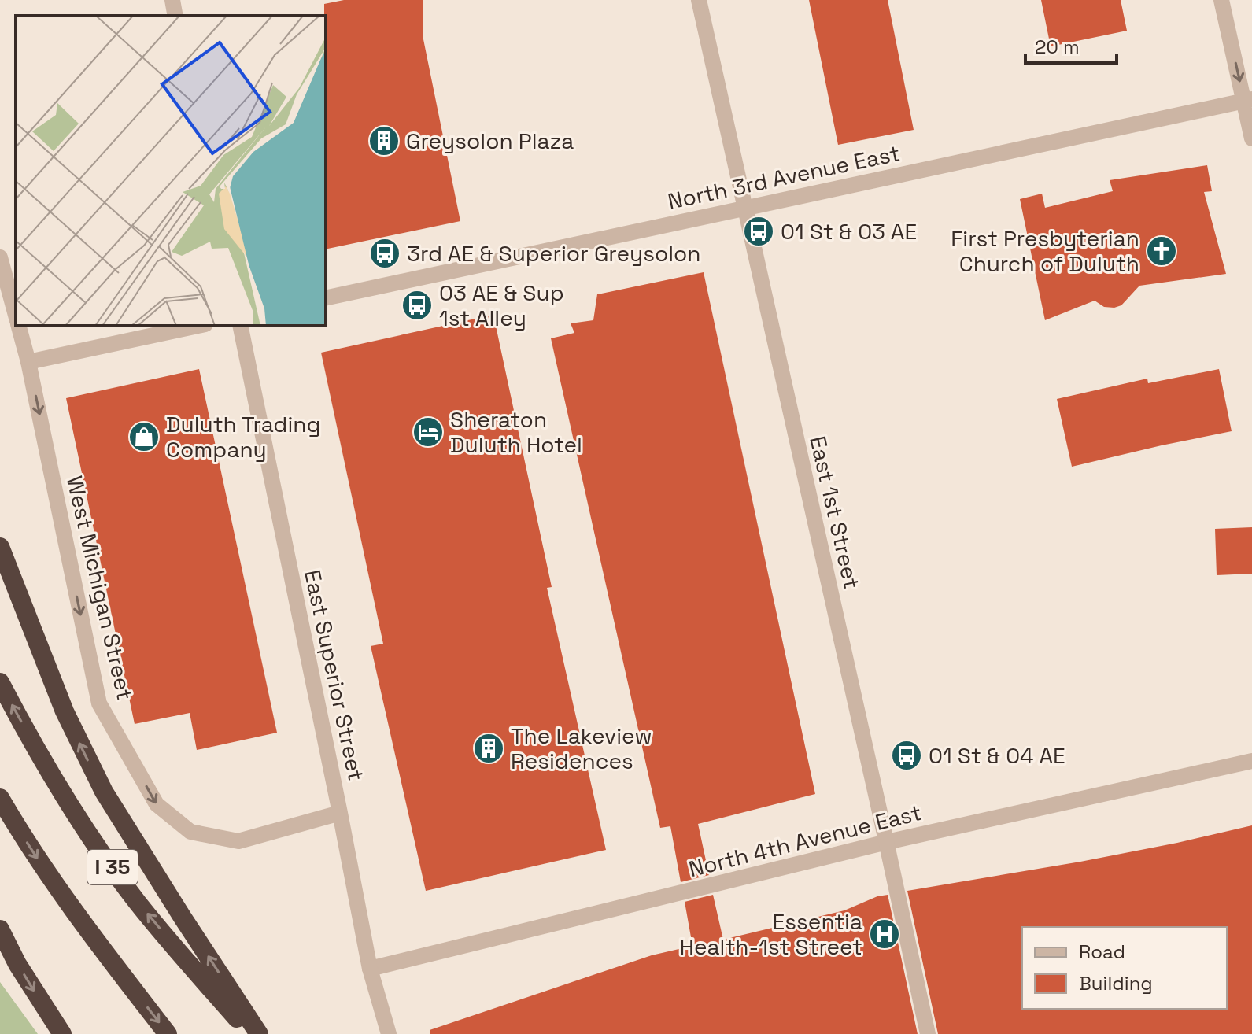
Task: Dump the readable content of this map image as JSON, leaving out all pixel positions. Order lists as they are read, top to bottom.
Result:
{
  "streets": {
    "highway": ["I 35"],
    "street": [
      "North 3rd Avenue East",
      "East 1st Street",
      "West Michigan Street",
      "East Superior Street",
      "North 4th Avenue East"
    ]
  },
  "crossings": [
    ["North 3rd Avenue East", "East 1st Street"],
    ["East 1st Street", "North 4th Avenue East"],
    ["West Michigan Street", "East Superior Street"],
    ["East Superior Street", "North 4th Avenue East"]
  ],
  "one_way": ["West Michigan Street"],
  "places": {
    "building": ["Greysolon Plaza", "The Lakeview Residences"],
    "bus stop": [
      "01 St & 03 AE",
      "3rd AE & Superior Greysolon",
      "03 AE & Sup 1st Alley",
      "01 St & 04 AE"
    ],
    "church": ["First Presbyterian Church of Duluth"],
    "hotel": ["Sheraton Duluth Hotel"],
    "shop": ["Duluth Trading Company"],
    "hospital": ["Essentia Health-1st Street"]
  },
  "legend": ["Road", "Building"],
  "scale_bar": "20 m"
}
